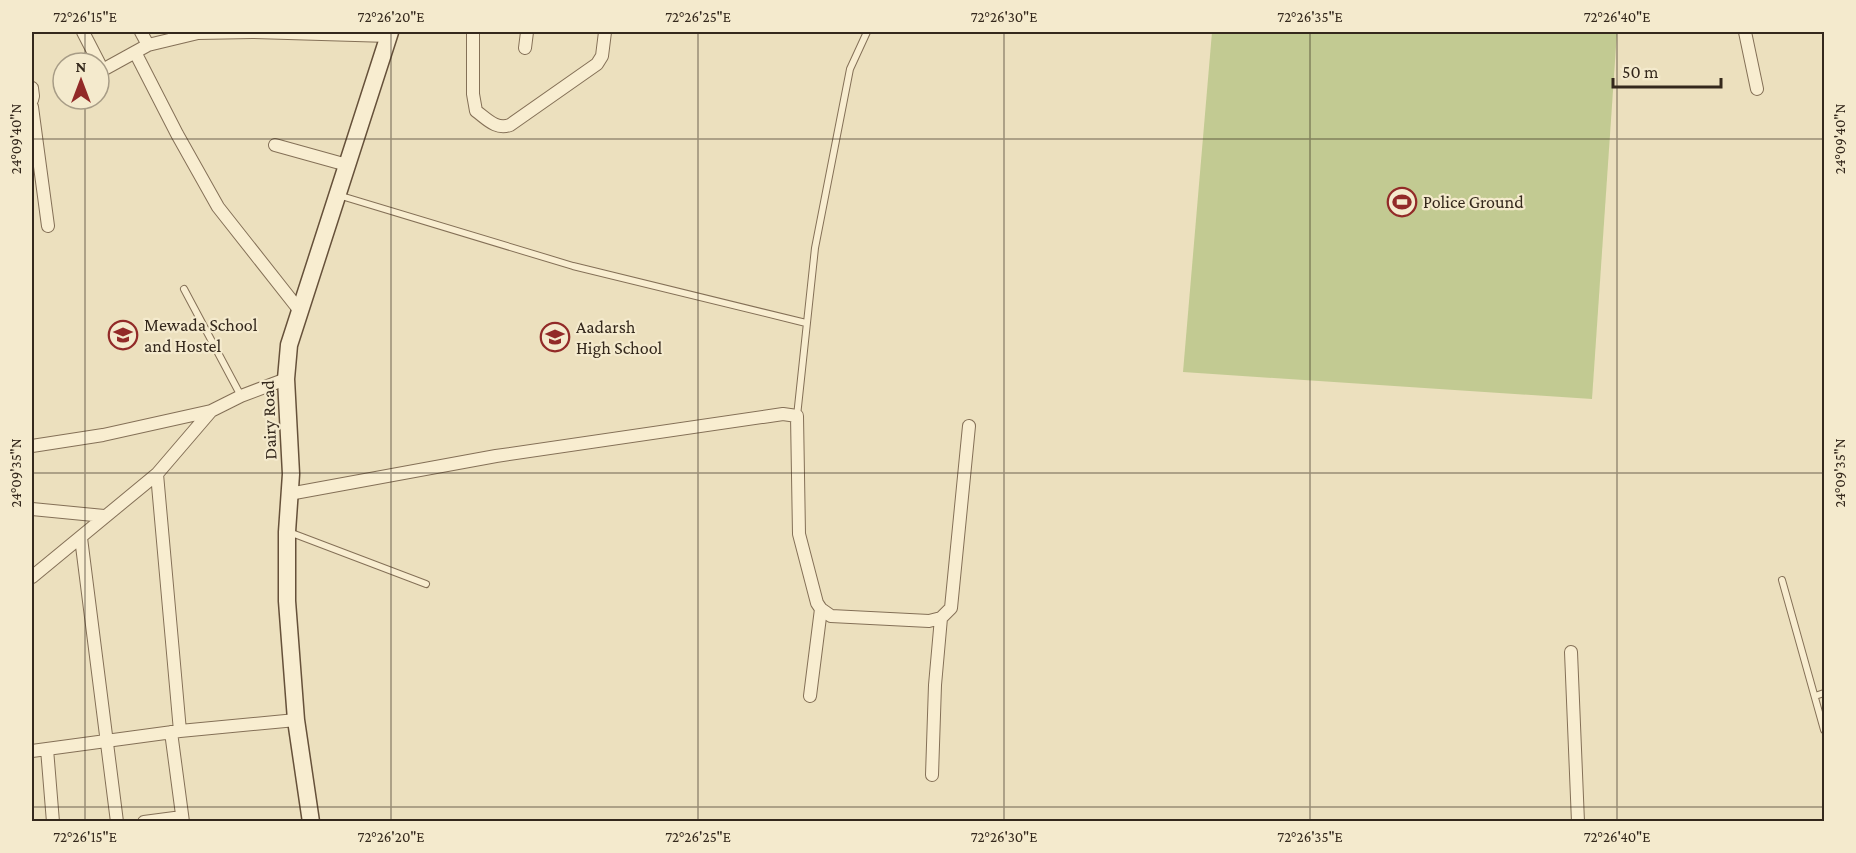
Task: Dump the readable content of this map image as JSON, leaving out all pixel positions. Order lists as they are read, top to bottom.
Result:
{
  "streets": {
    "street": ["Dairy Road"]
  },
  "places": {
    "sports": ["Police Ground"],
    "school or university": ["Mewada School and Hostel", "Aadarsh High School"]
  },
  "scale_bar": "50 m",
  "north": "top",
  "coordinates": [
    "72°26'15\"E",
    "72°26'20\"E",
    "72°26'25\"E",
    "72°26'30\"E",
    "72°26'35\"E",
    "72°26'40\"E",
    "24°09'40\"N",
    "24°09'35\"N"
  ]
}
